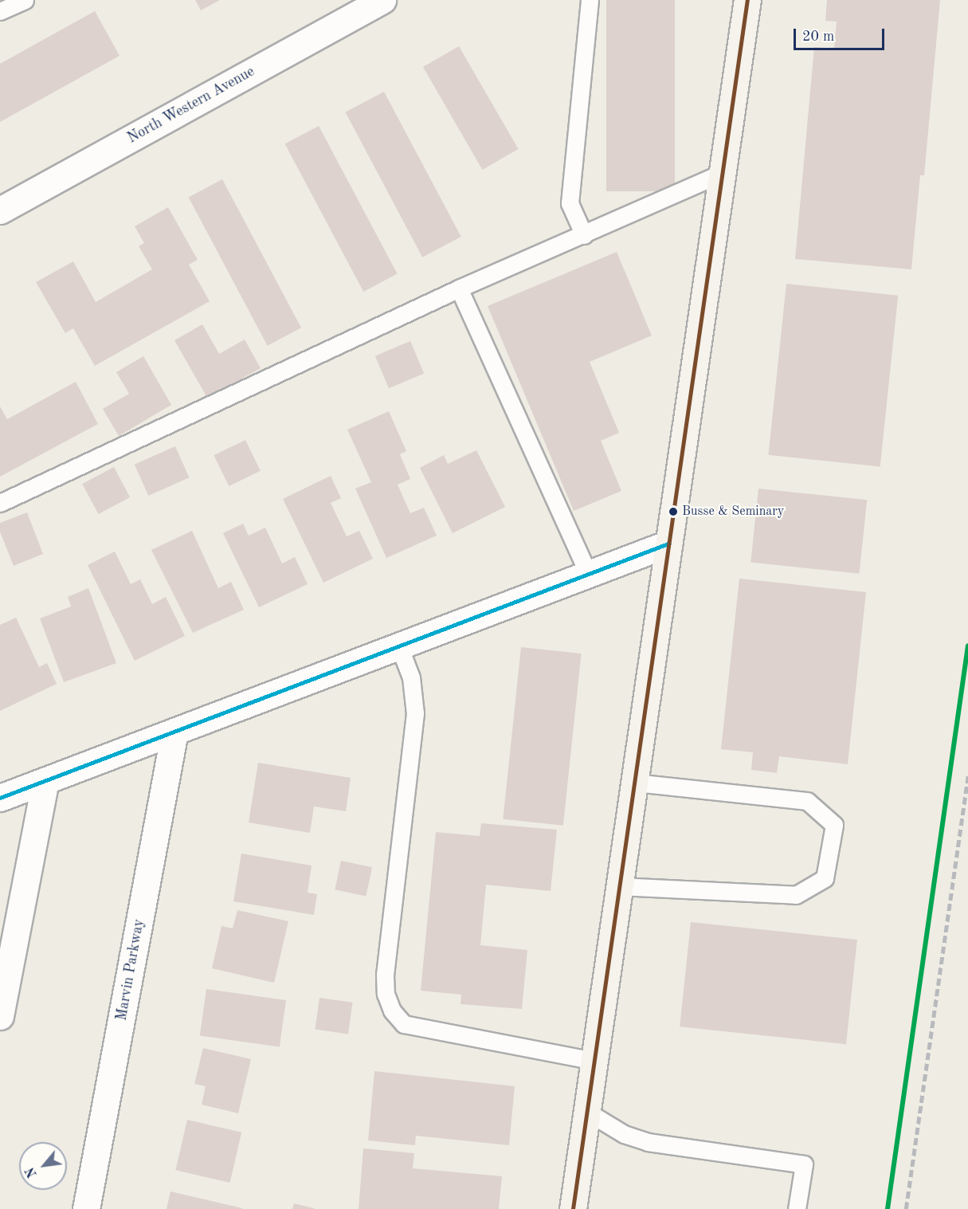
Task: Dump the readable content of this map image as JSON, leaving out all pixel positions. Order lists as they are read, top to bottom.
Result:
{
  "streets": {
    "street": ["North Western Avenue", "Marvin Parkway"]
  },
  "places": ["Busse & Seminary"],
  "scale_bar": "20 m",
  "north": "bottom left"
}
